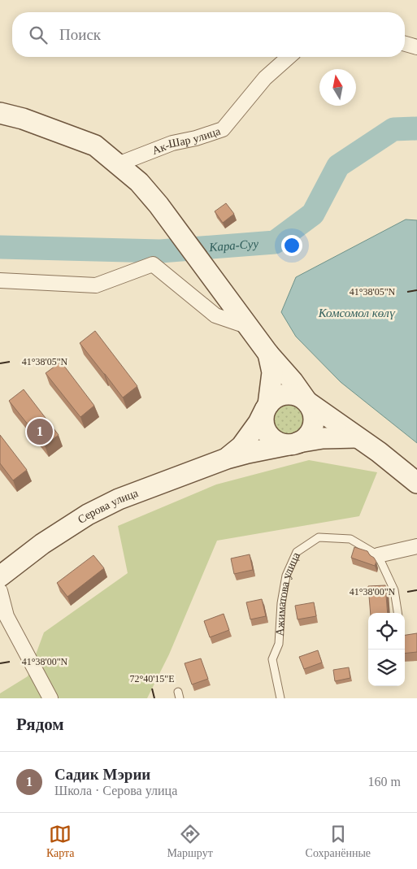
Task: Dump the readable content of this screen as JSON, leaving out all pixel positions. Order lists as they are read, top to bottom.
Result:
{
  "streets": {
    "main road": ["Серова улица"],
    "street": ["Ак-Шар улица"],
    "lane": ["Ажиматова улица"]
  },
  "water": ["Кара-Суу", "Комсомол көлү"],
  "north": "top",
  "page": {
    "search": "Поиск",
    "pins": "1",
    "heading": "Рядом",
    "list": [
      {
        "mark": "1",
        "name": "Садик Мэрии",
        "note": "Школа · Серова улица",
        "value": "160 m"
      }
    ],
    "nav": ["Карта", "Маршрут", "Сохранённые"]
  },
  "coordinates": ["41°38'05\"N", "41°38'00\"N", "72°40'15\"E"]
}
